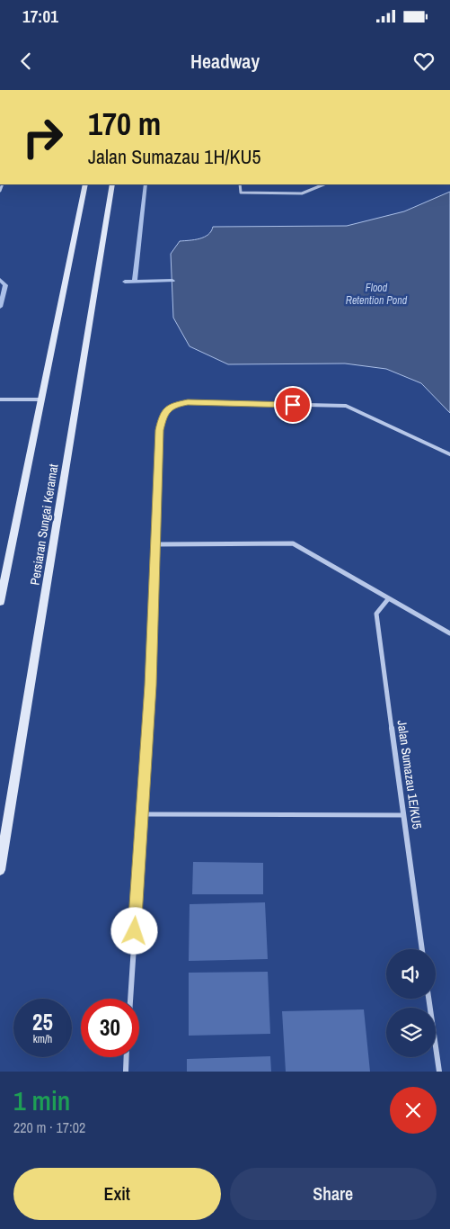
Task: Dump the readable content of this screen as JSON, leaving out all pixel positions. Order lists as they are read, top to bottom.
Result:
{
  "streets": {
    "street": ["Persiaran Sungai Keramat", "Jalan Sumazau 1E/KU5"]
  },
  "water": ["Flood Retention Pond"],
  "page": {
    "status": "17:01",
    "header": "Headway",
    "turn": ["170 m", "Jalan Sumazau 1H/KU5"],
    "speed": "25 km/h",
    "limit": "30",
    "heading": ["1 min", "220 m · 17:02"],
    "buttons": ["Exit", "Share"]
  }
}
